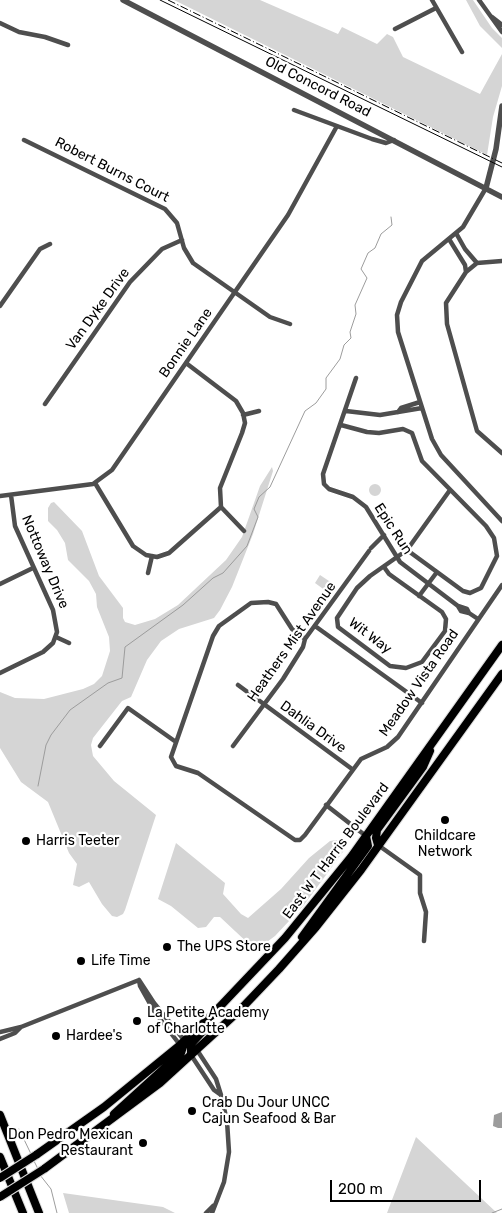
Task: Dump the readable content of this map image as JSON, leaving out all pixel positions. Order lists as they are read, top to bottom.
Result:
{
  "streets": {
    "main road": ["East W T Harris Boulevard"],
    "street": [
      "Old Concord Road",
      "Robert Burns Court",
      "Van Dyke Drive",
      "Bonnie Lane",
      "Epic Run",
      "Nottoway Drive",
      "Wit Way",
      "Heathers Mist Avenue",
      "Meadow Vista Road",
      "Dahlia Drive"
    ]
  },
  "crossings": [
    ["Robert Burns Court", "Van Dyke Drive"],
    ["Robert Burns Court", "Bonnie Lane"],
    ["Epic Run", "Wit Way"],
    ["Epic Run", "Heathers Mist Avenue"],
    ["Epic Run", "Meadow Vista Road"],
    ["Heathers Mist Avenue", "Meadow Vista Road"],
    ["Heathers Mist Avenue", "Dahlia Drive"],
    ["Meadow Vista Road", "Dahlia Drive"]
  ],
  "places": [
    "Childcare Network",
    "Harris Teeter",
    "The UPS Store",
    "Life Time",
    "La Petite Academy of Charlotte",
    "Hardee's",
    "Crab Du Jour UNCC Cajun Seafood & Bar",
    "Don Pedro Mexican Restaurant"
  ],
  "scale_bar": "200 m"
}
